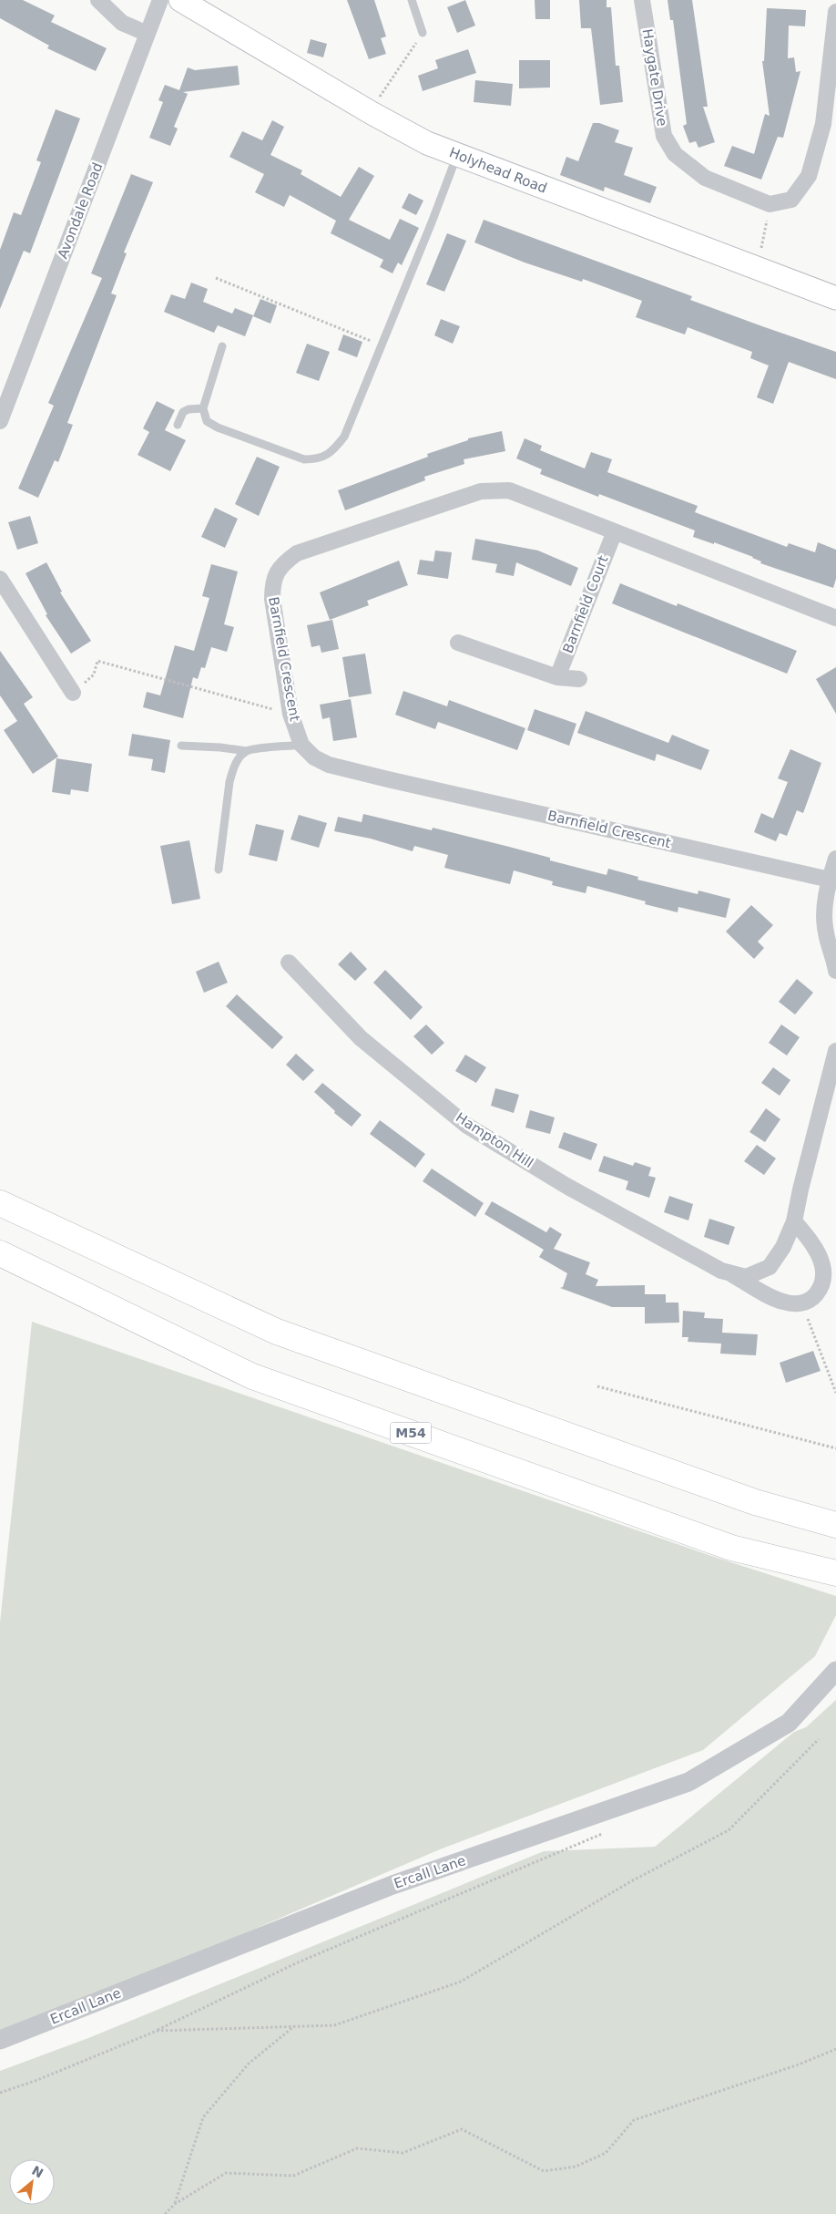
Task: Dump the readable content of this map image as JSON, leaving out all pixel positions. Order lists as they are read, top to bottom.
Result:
{
  "streets": {
    "highway": ["M54"],
    "main road": ["Holyhead Road"],
    "street": [
      "Haygate Drive",
      "Avondale Road",
      "Barnfield Court",
      "Barnfield Crescent",
      "Hampton Hill",
      "Ercall Lane"
    ]
  },
  "crossings": [
    ["Barnfield Court", "Barnfield Crescent"]
  ],
  "north": "top right"
}
